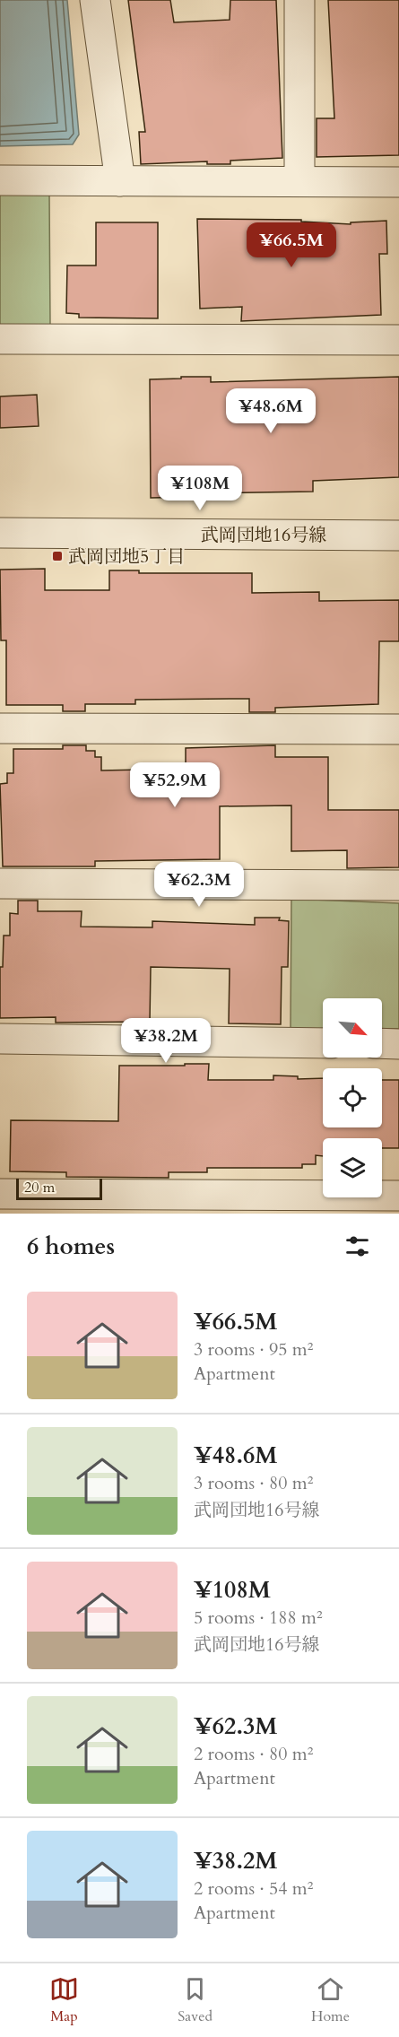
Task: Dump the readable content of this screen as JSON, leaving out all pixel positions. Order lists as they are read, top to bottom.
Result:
{
  "streets": {
    "street": ["武岡団地16号線"]
  },
  "places": {
    "transit": ["武岡団地5丁目"]
  },
  "scale_bar": "20 m",
  "north": "bottom right",
  "page": {
    "price": [
      "¥66.5M",
      "¥48.6M",
      "¥108M",
      "¥52.9M",
      "¥62.3M",
      "¥38.2M"
    ],
    "scale": "20 m",
    "heading": "6 homes",
    "list": [
      {
        "name": "¥66.5M",
        "note": "3 rooms · 95 m² · Apartment"
      },
      {
        "name": "¥48.6M",
        "note": "3 rooms · 80 m² · 武岡団地16号線"
      },
      {
        "name": "¥108M",
        "note": "5 rooms · 188 m² · 武岡団地16号線"
      },
      {
        "name": "¥62.3M",
        "note": "2 rooms · 80 m² · Apartment"
      },
      {
        "name": "¥38.2M",
        "note": "2 rooms · 54 m² · Apartment"
      }
    ],
    "tabs": ["Map", "Saved", "Home"]
  }
}
